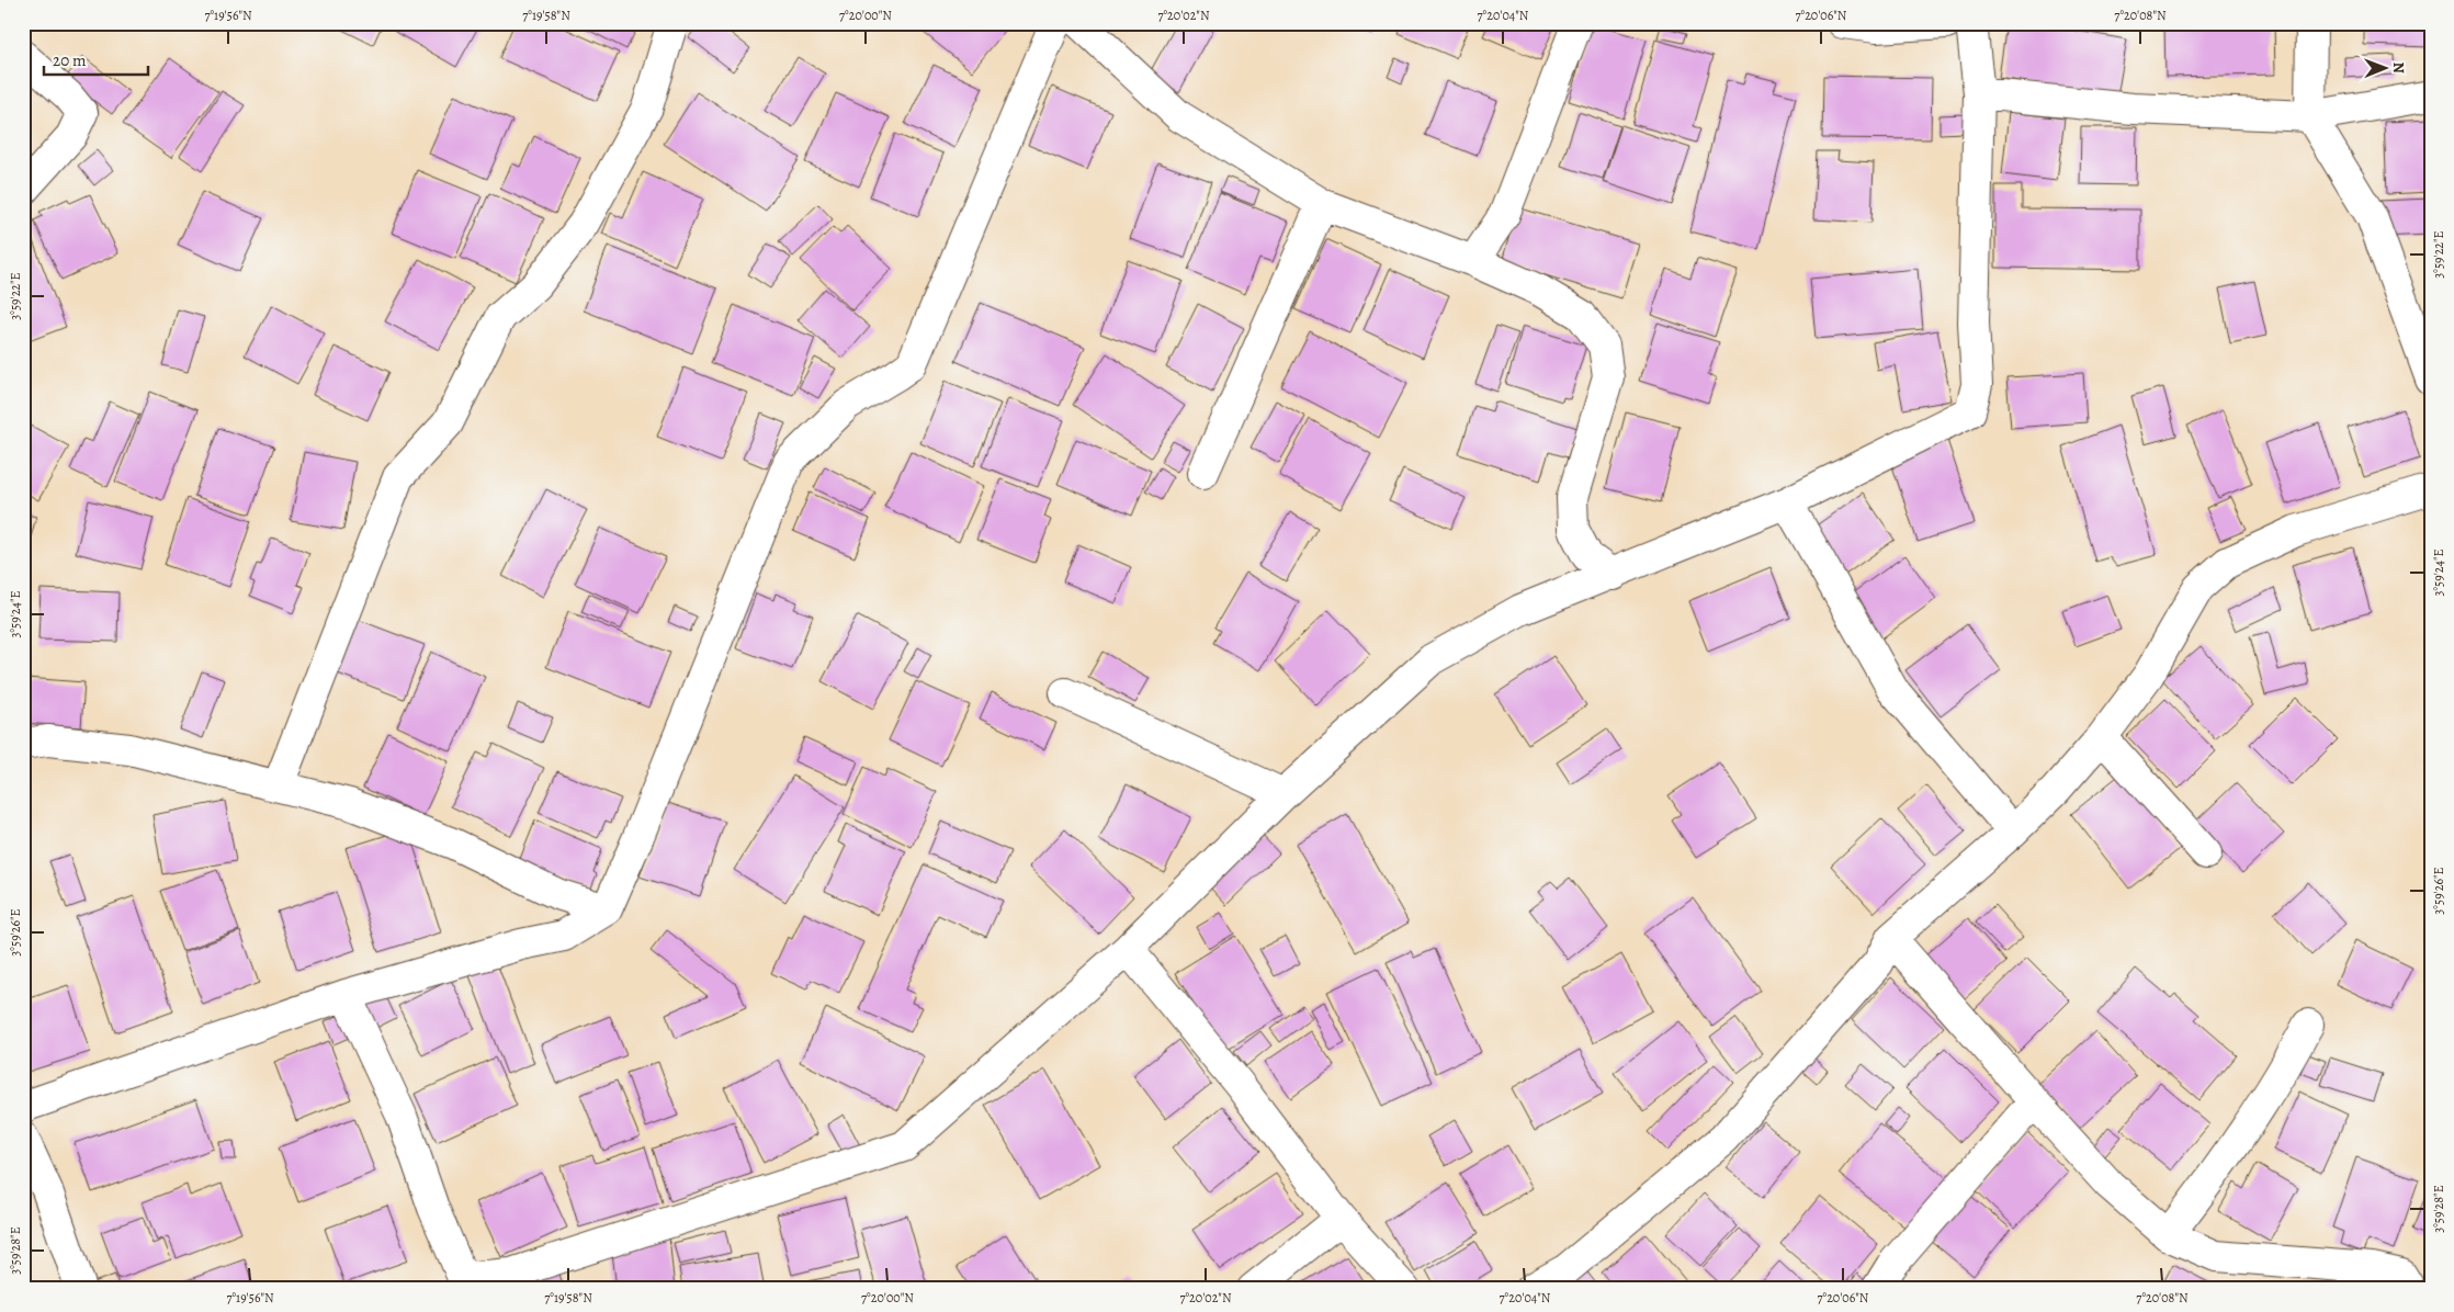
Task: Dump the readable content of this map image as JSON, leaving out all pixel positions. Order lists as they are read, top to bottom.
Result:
{
  "scale_bar": "20 m",
  "north": "right",
  "coordinates": [
    "7°19'56\"N",
    "7°19'58\"N",
    "7°20'00\"N",
    "7°20'02\"N",
    "7°20'04\"N",
    "7°20'06\"N",
    "7°20'08\"N",
    "3°59'22\"E",
    "3°59'24\"E",
    "3°59'26\"E",
    "3°59'28\"E"
  ]
}
